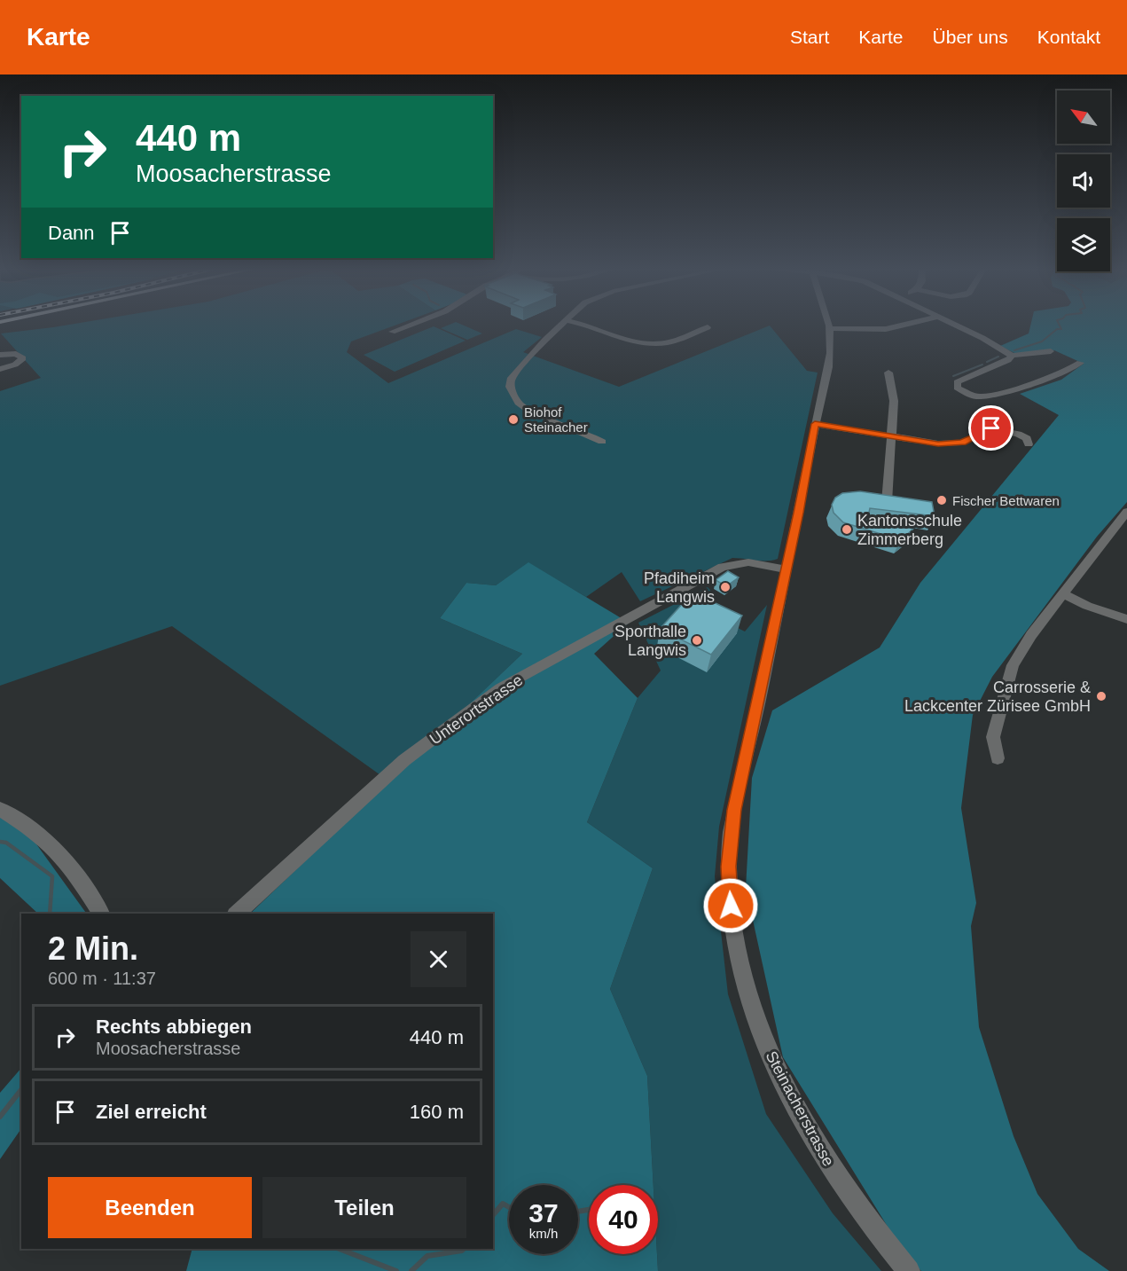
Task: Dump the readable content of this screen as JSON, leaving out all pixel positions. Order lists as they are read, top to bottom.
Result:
{
  "streets": {
    "street": ["Unterortstrasse", "Steinacherstrasse"]
  },
  "crossings": [
    ["Unterortstrasse", "Steinacherstrasse"]
  ],
  "places": [
    "Biohof Steinacher",
    "Fischer Bettwaren",
    "Kantonsschule Zimmerberg",
    "Pfadiheim Langwis",
    "Sporthalle Langwis",
    "Carrosserie & Lackcenter Zürisee GmbH"
  ],
  "north": "top left",
  "page": {
    "header": "Karte",
    "nav": [
      "Start",
      "Karte",
      "Über uns",
      "Kontakt"
    ],
    "turn": ["440 m", "Moosacherstrasse"],
    "then": "Dann",
    "heading": ["2 Min.", "600 m · 11:37"],
    "list": [
      {
        "name": "Rechts abbiegen",
        "note": "Moosacherstrasse",
        "value": "440 m"
      },
      {
        "name": "Ziel erreicht",
        "value": "160 m"
      }
    ],
    "buttons": ["Beenden", "Teilen"],
    "speed": "37 km/h",
    "limit": "40"
  }
}
